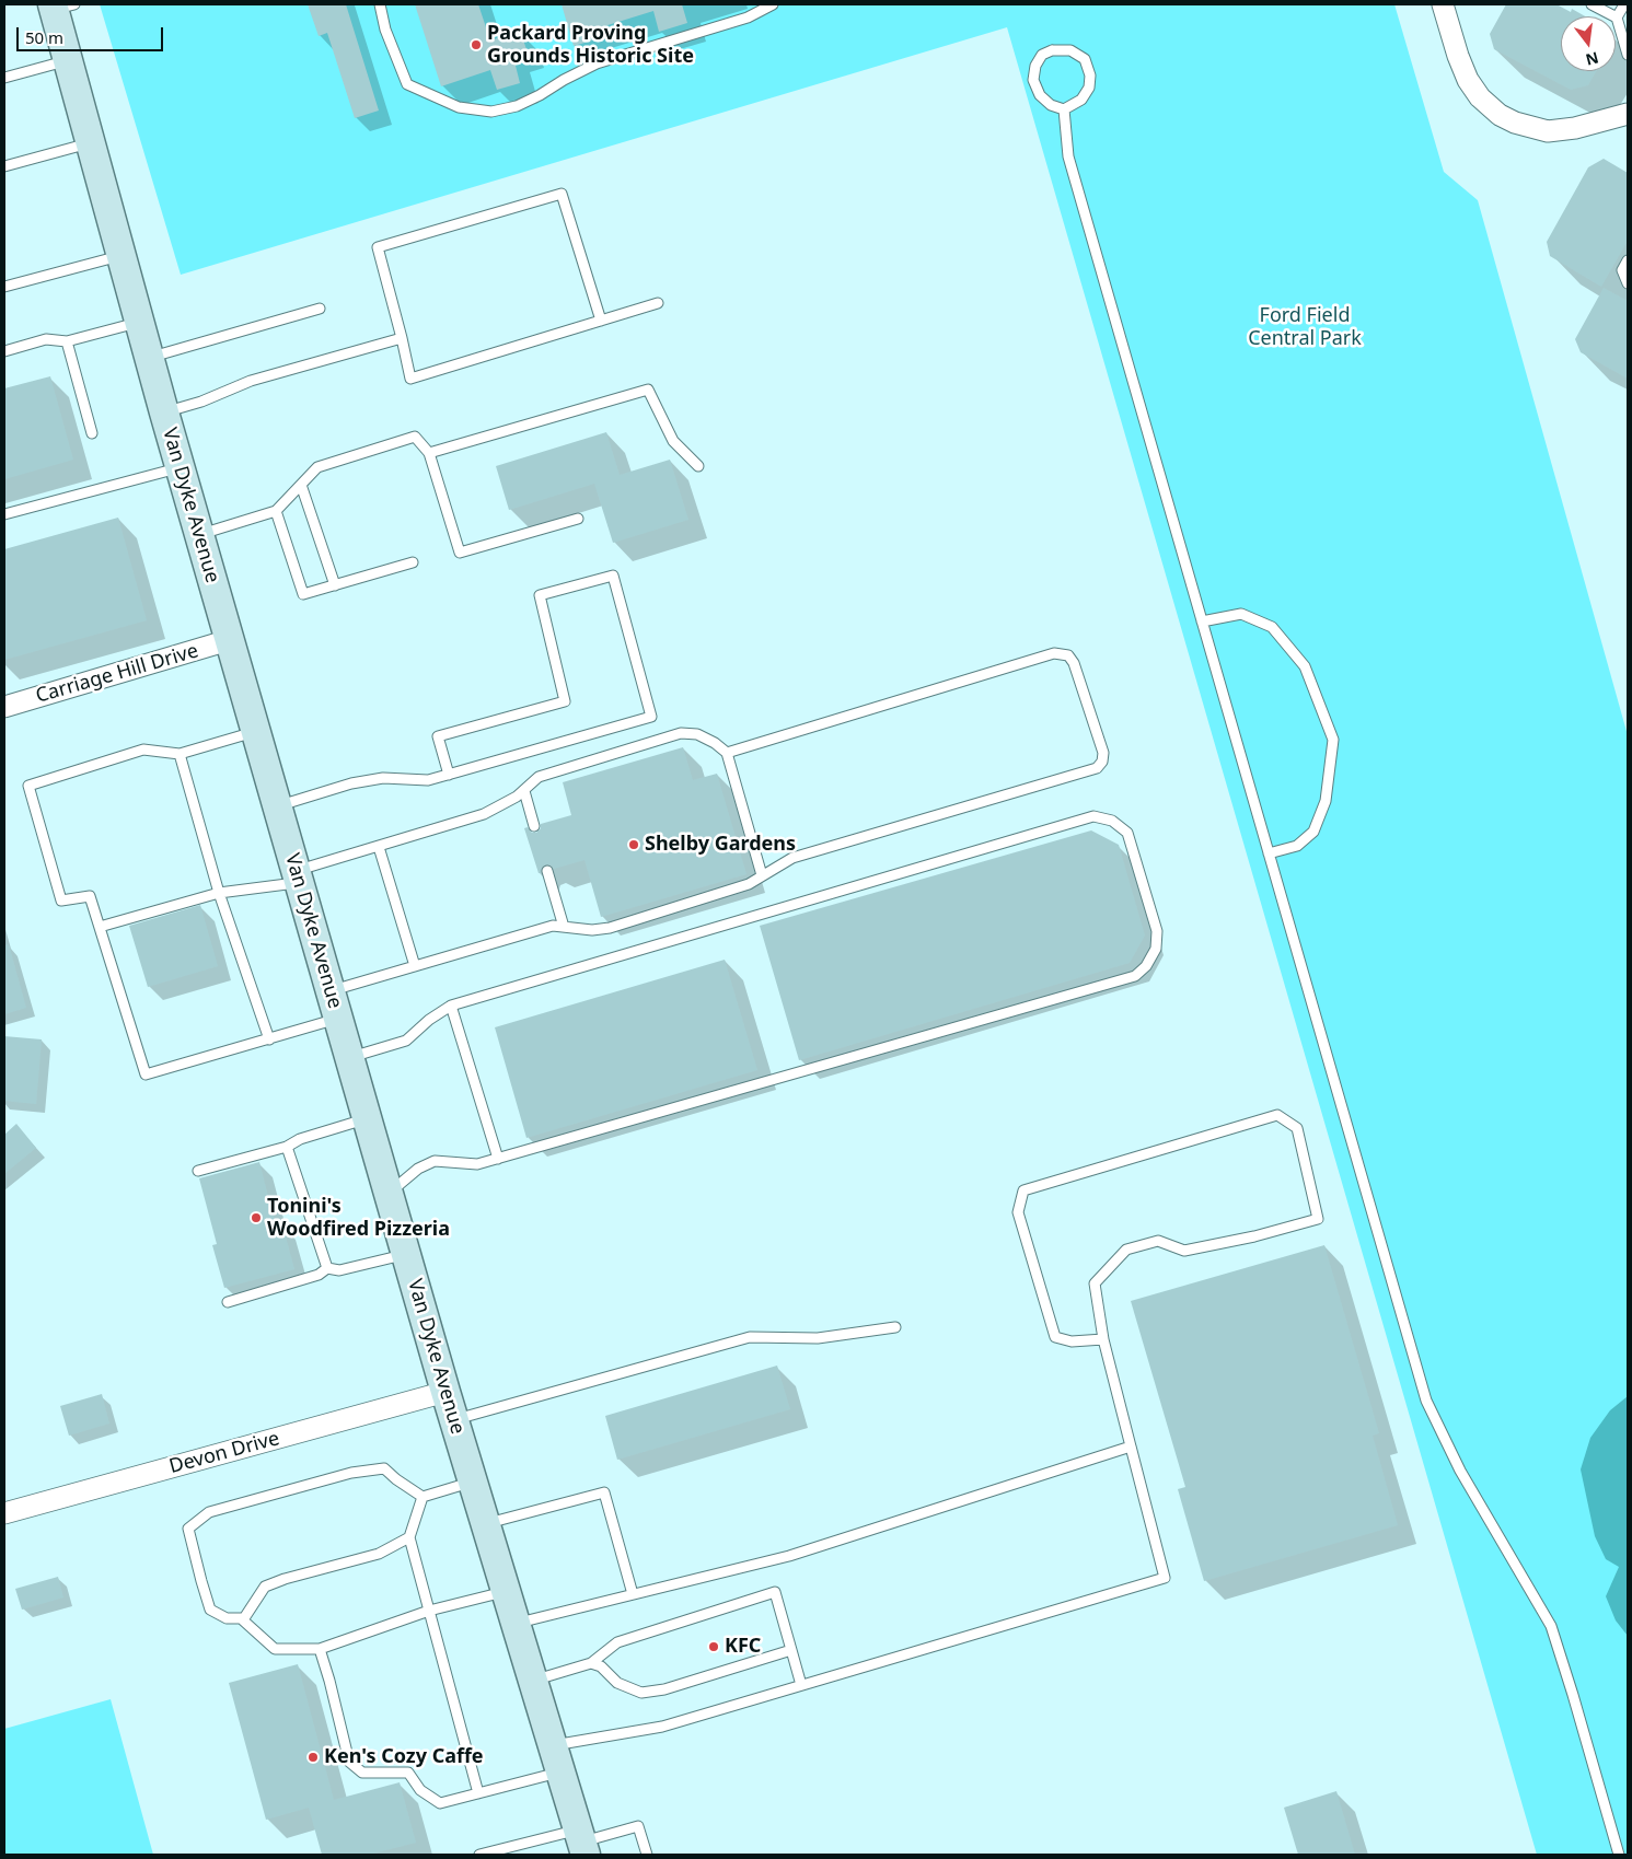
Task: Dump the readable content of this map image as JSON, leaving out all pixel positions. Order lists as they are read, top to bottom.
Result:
{
  "streets": {
    "main road": ["Van Dyke Avenue"],
    "street": ["Carriage Hill Drive", "Devon Drive"]
  },
  "crossings": [
    ["Van Dyke Avenue", "Carriage Hill Drive"],
    ["Van Dyke Avenue", "Devon Drive"]
  ],
  "parks": ["Ford Field Central Park"],
  "places": [
    "Packard Proving Grounds Historic Site",
    "Shelby Gardens",
    "Tonini's Woodfired Pizzeria",
    "KFC",
    "Ken's Cozy Caffe"
  ],
  "scale_bar": "50 m",
  "north": "bottom"
}
